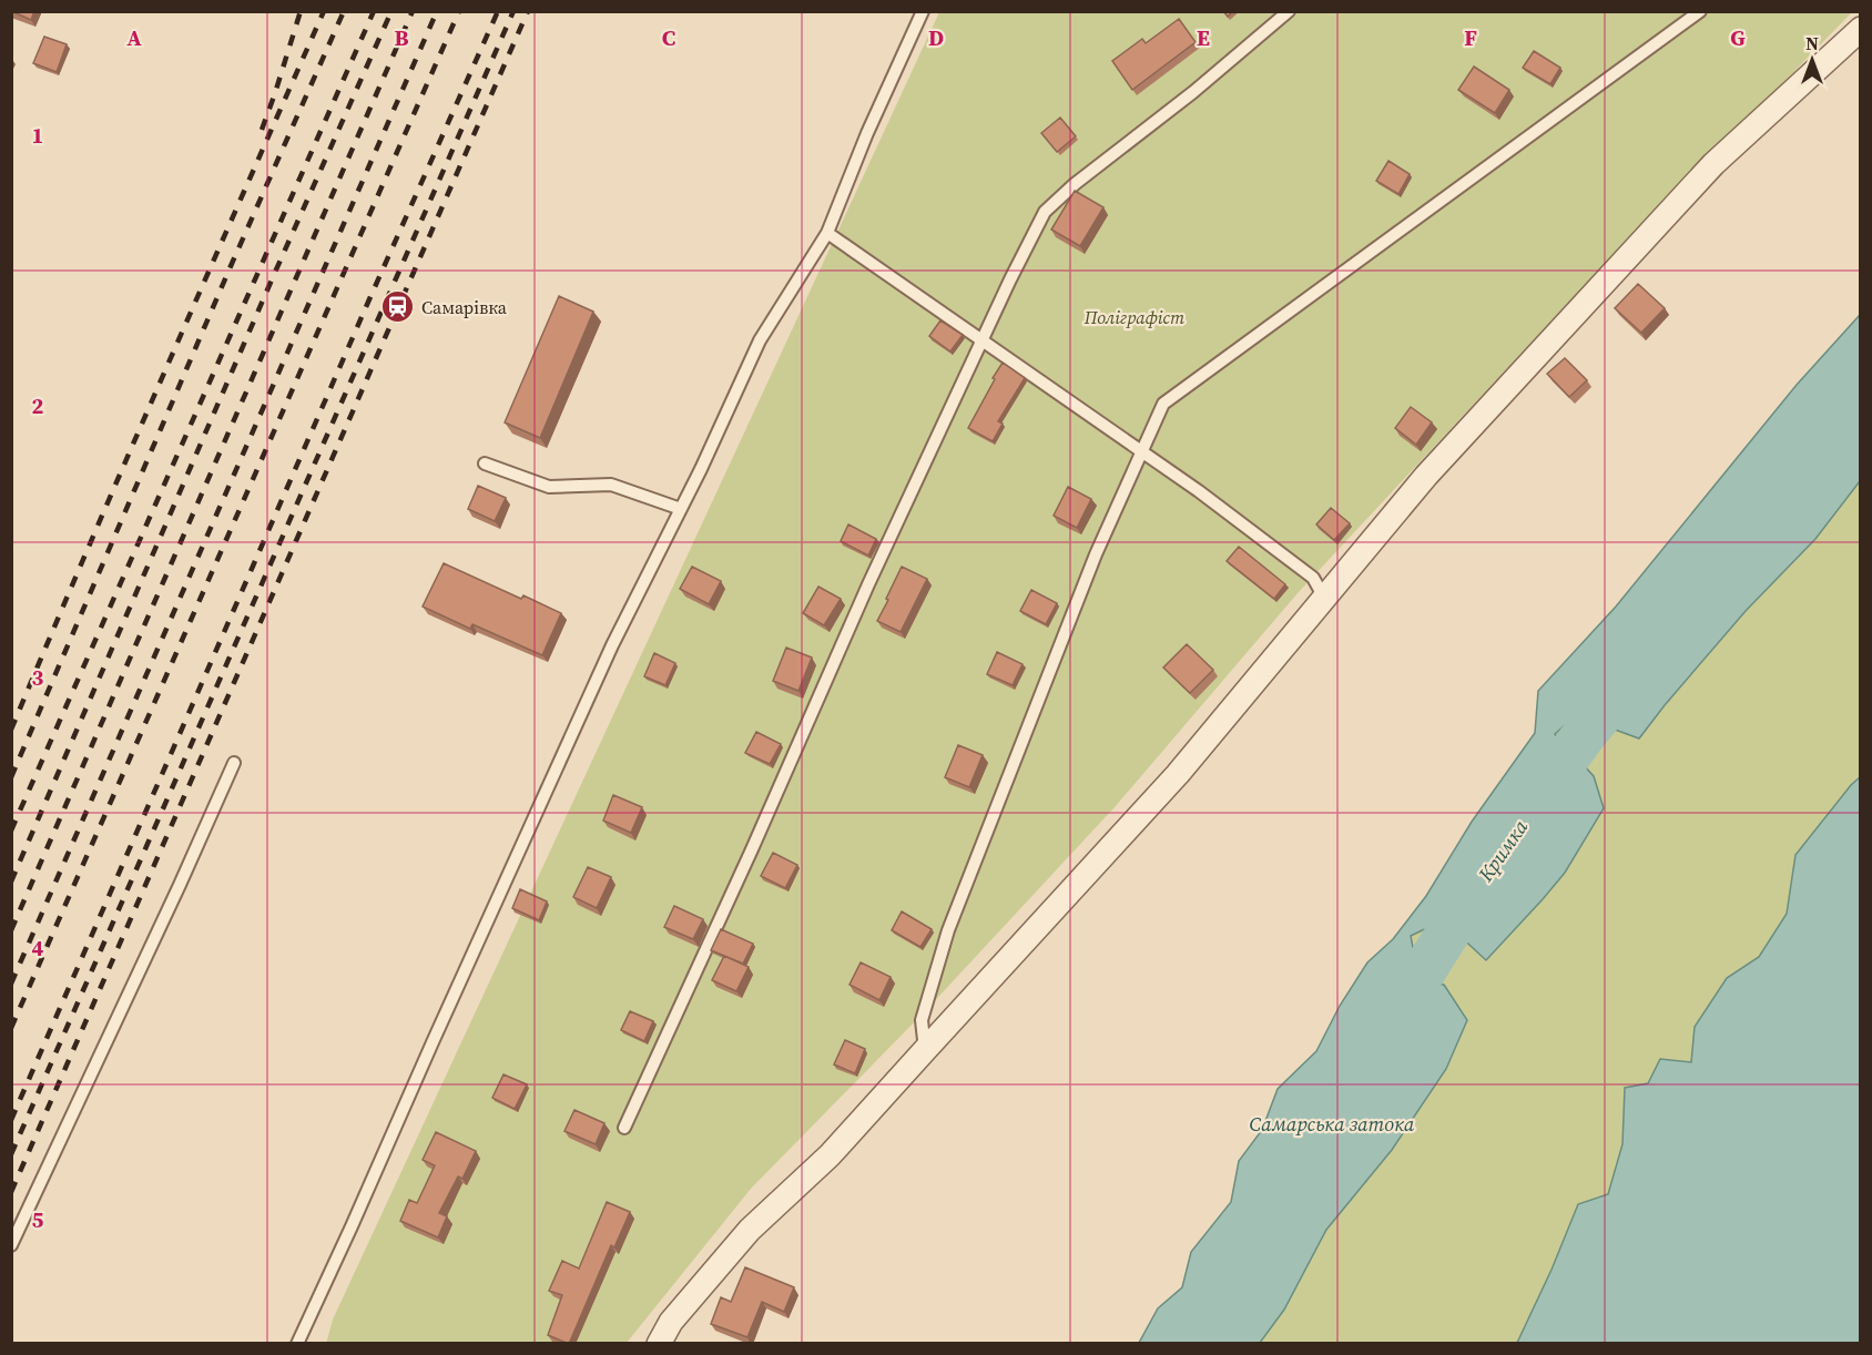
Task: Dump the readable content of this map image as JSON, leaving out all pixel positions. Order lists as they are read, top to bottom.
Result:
{
  "water": ["Кримка", "Самарська затока"],
  "parks": ["Поліграфіст"],
  "places": {
    "station": ["Самарівка"]
  },
  "north": "top",
  "grid": {
    "columns": [
      "A",
      "B",
      "C",
      "D",
      "E",
      "F",
      "G"
    ],
    "rows": [
      "1",
      "2",
      "3",
      "4",
      "5"
    ]
  }
}
